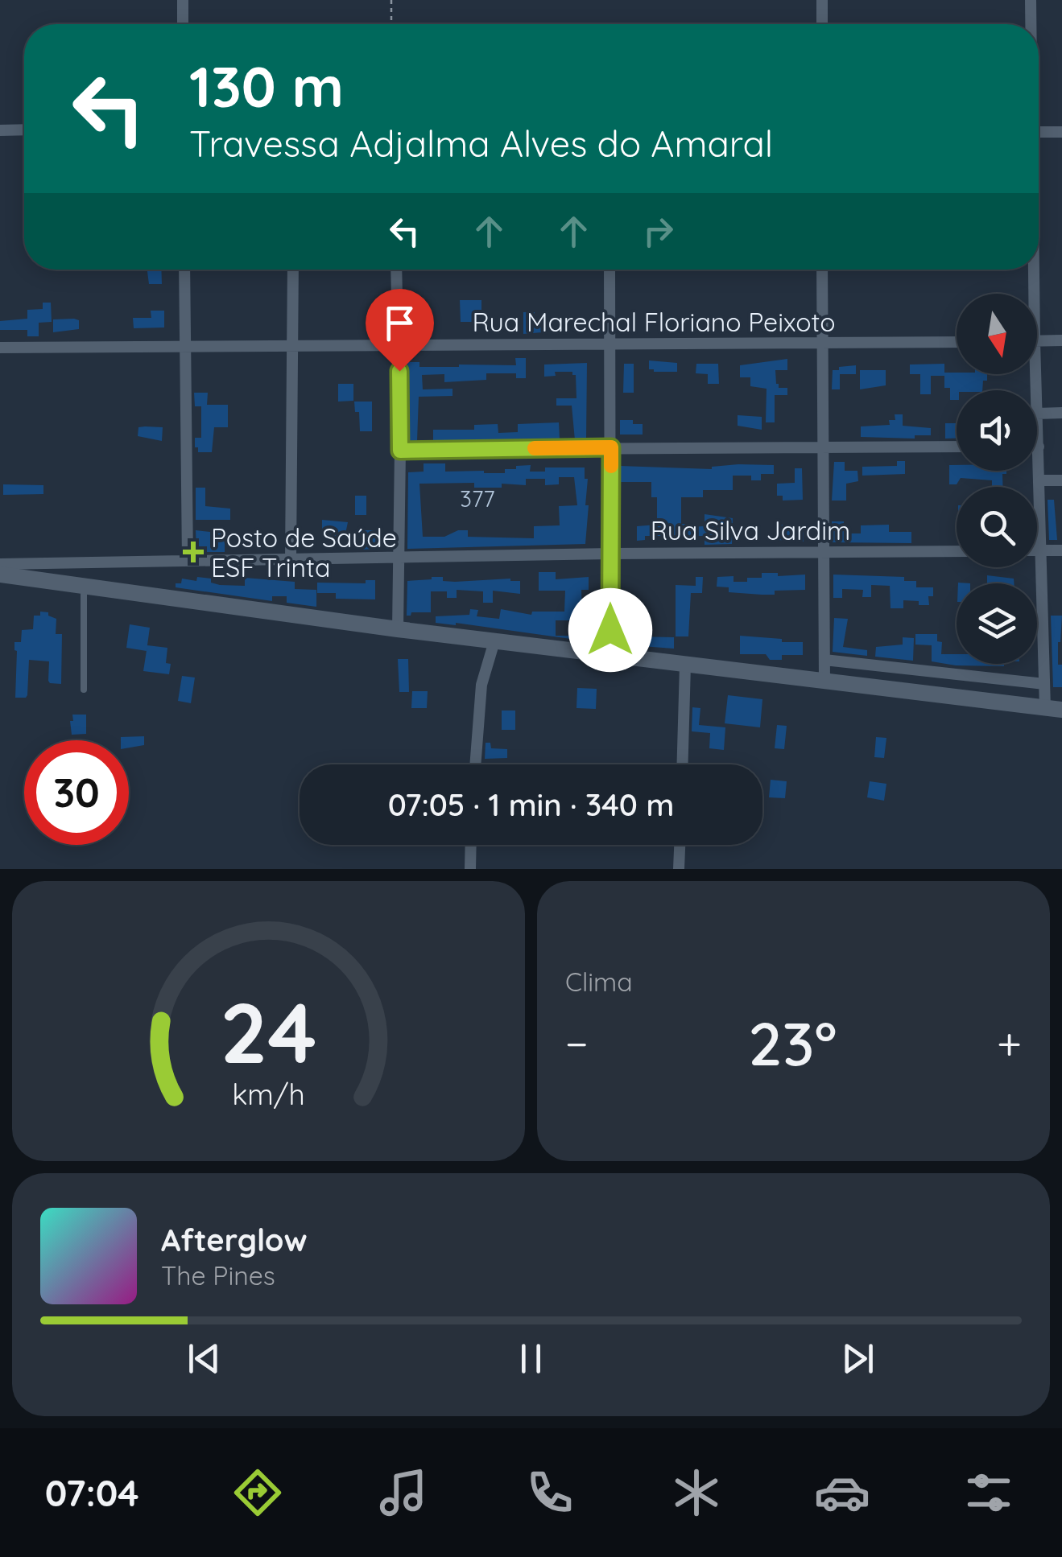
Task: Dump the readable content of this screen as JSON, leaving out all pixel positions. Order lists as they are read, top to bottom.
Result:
{
  "streets": {
    "street": ["Rua Marechal Floriano Peixoto", "Rua Silva Jardim"]
  },
  "places": {
    "health": ["Posto de Saúde ESF Trinta"]
  },
  "house_numbers": ["377"],
  "north": "bottom",
  "page": {
    "turn": ["130 m", "Travessa Adjalma Alves do Amaral"],
    "limit": "30",
    "trip": "07:05 · 1 min · 340 m",
    "tile": "Clima",
    "heat": ["−", "23°", "+"],
    "song": ["Afterglow", "The Pines"],
    "tabs": "07:04",
    "gauge": ["24", "km/h"]
  }
}
